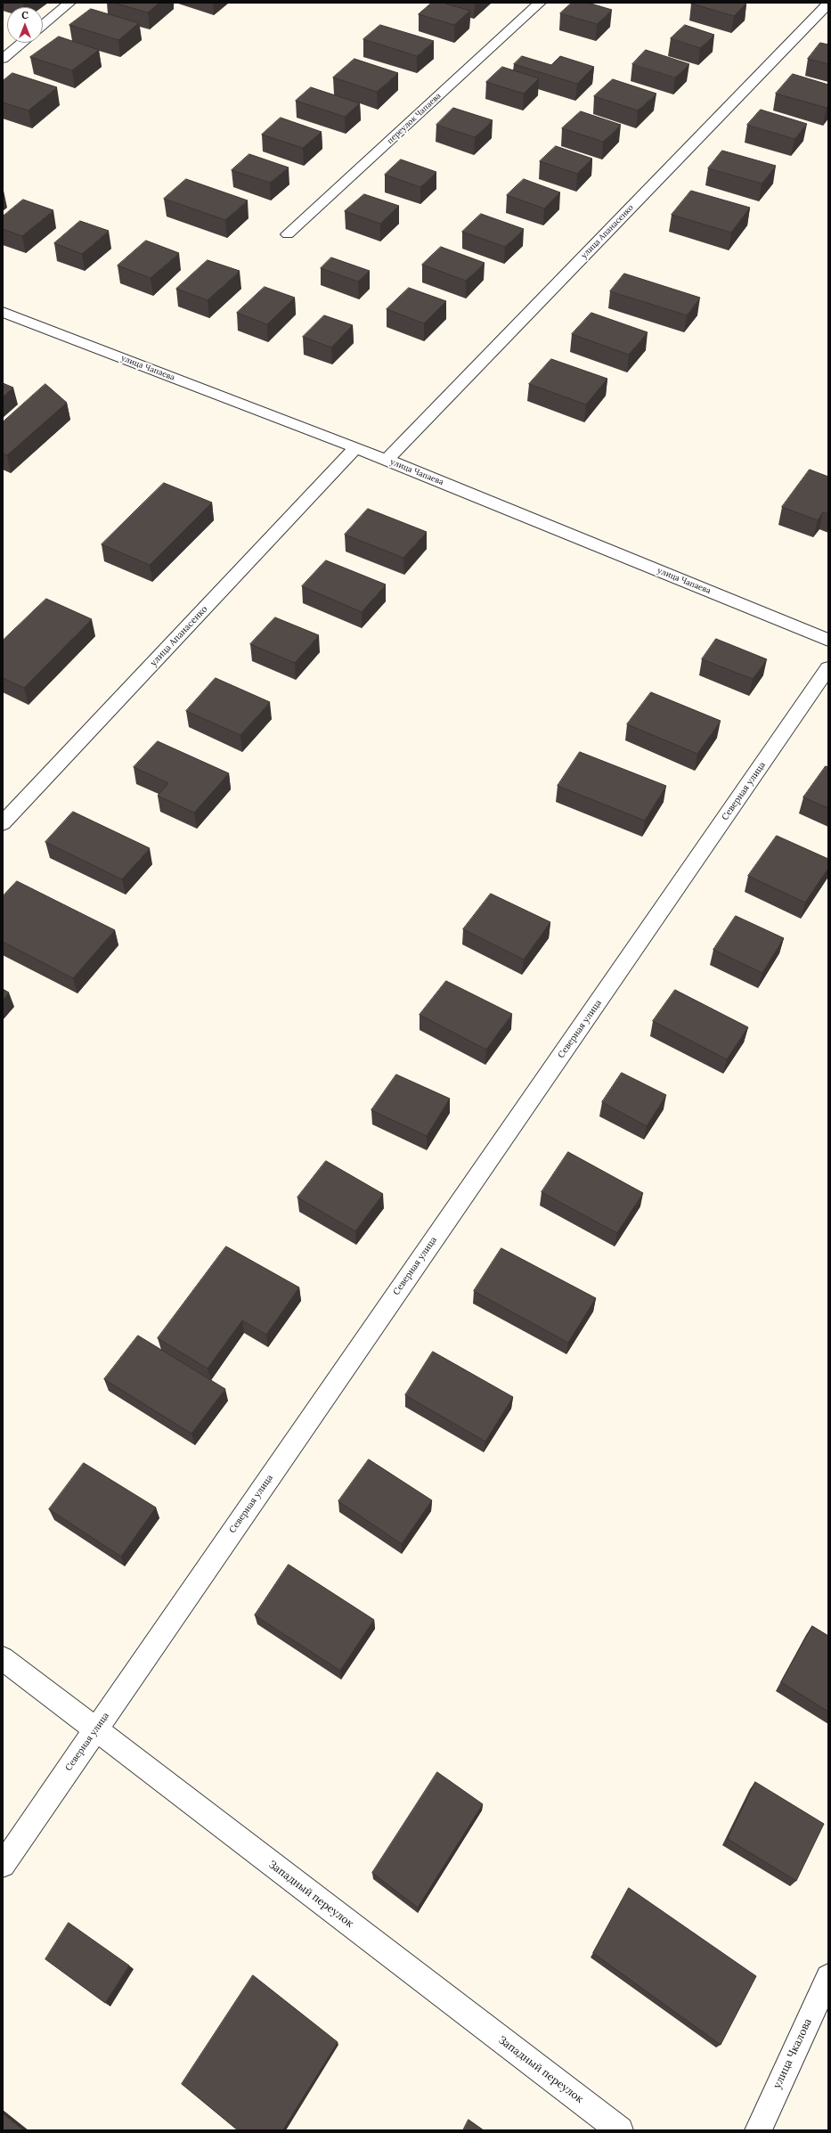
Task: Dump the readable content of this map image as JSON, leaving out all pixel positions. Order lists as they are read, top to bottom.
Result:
{
  "streets": {
    "street": [
      "переулок Чапаева",
      "улица Апанасенко",
      "улица Чапаева",
      "Северная улица",
      "Западный переулок",
      "улица Чкалова"
    ]
  },
  "crossings": [
    ["улица Апанасенко", "улица Чапаева"],
    ["Северная улица", "Западный переулок"]
  ],
  "north": "top"
}
